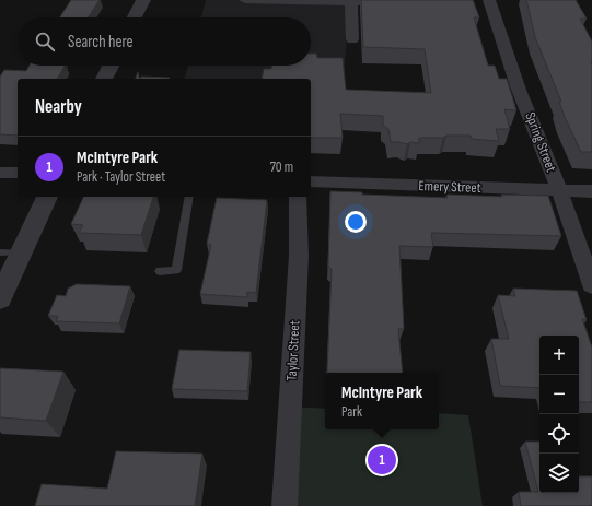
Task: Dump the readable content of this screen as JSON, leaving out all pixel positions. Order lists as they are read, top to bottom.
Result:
{
  "streets": {
    "street": ["Spring Street", "Emery Street", "Taylor Street"]
  },
  "crossings": [
    ["Spring Street", "Emery Street"]
  ],
  "page": {
    "search": "Search here",
    "heading": "Nearby",
    "list": [
      {
        "mark": "1",
        "name": "McIntyre Park",
        "note": "Park · Taylor Street",
        "value": "70 m"
      }
    ],
    "map_buttons": ["+", "−"],
    "popup": ["McIntyre Park", "Park"],
    "pins": "1"
  }
}
